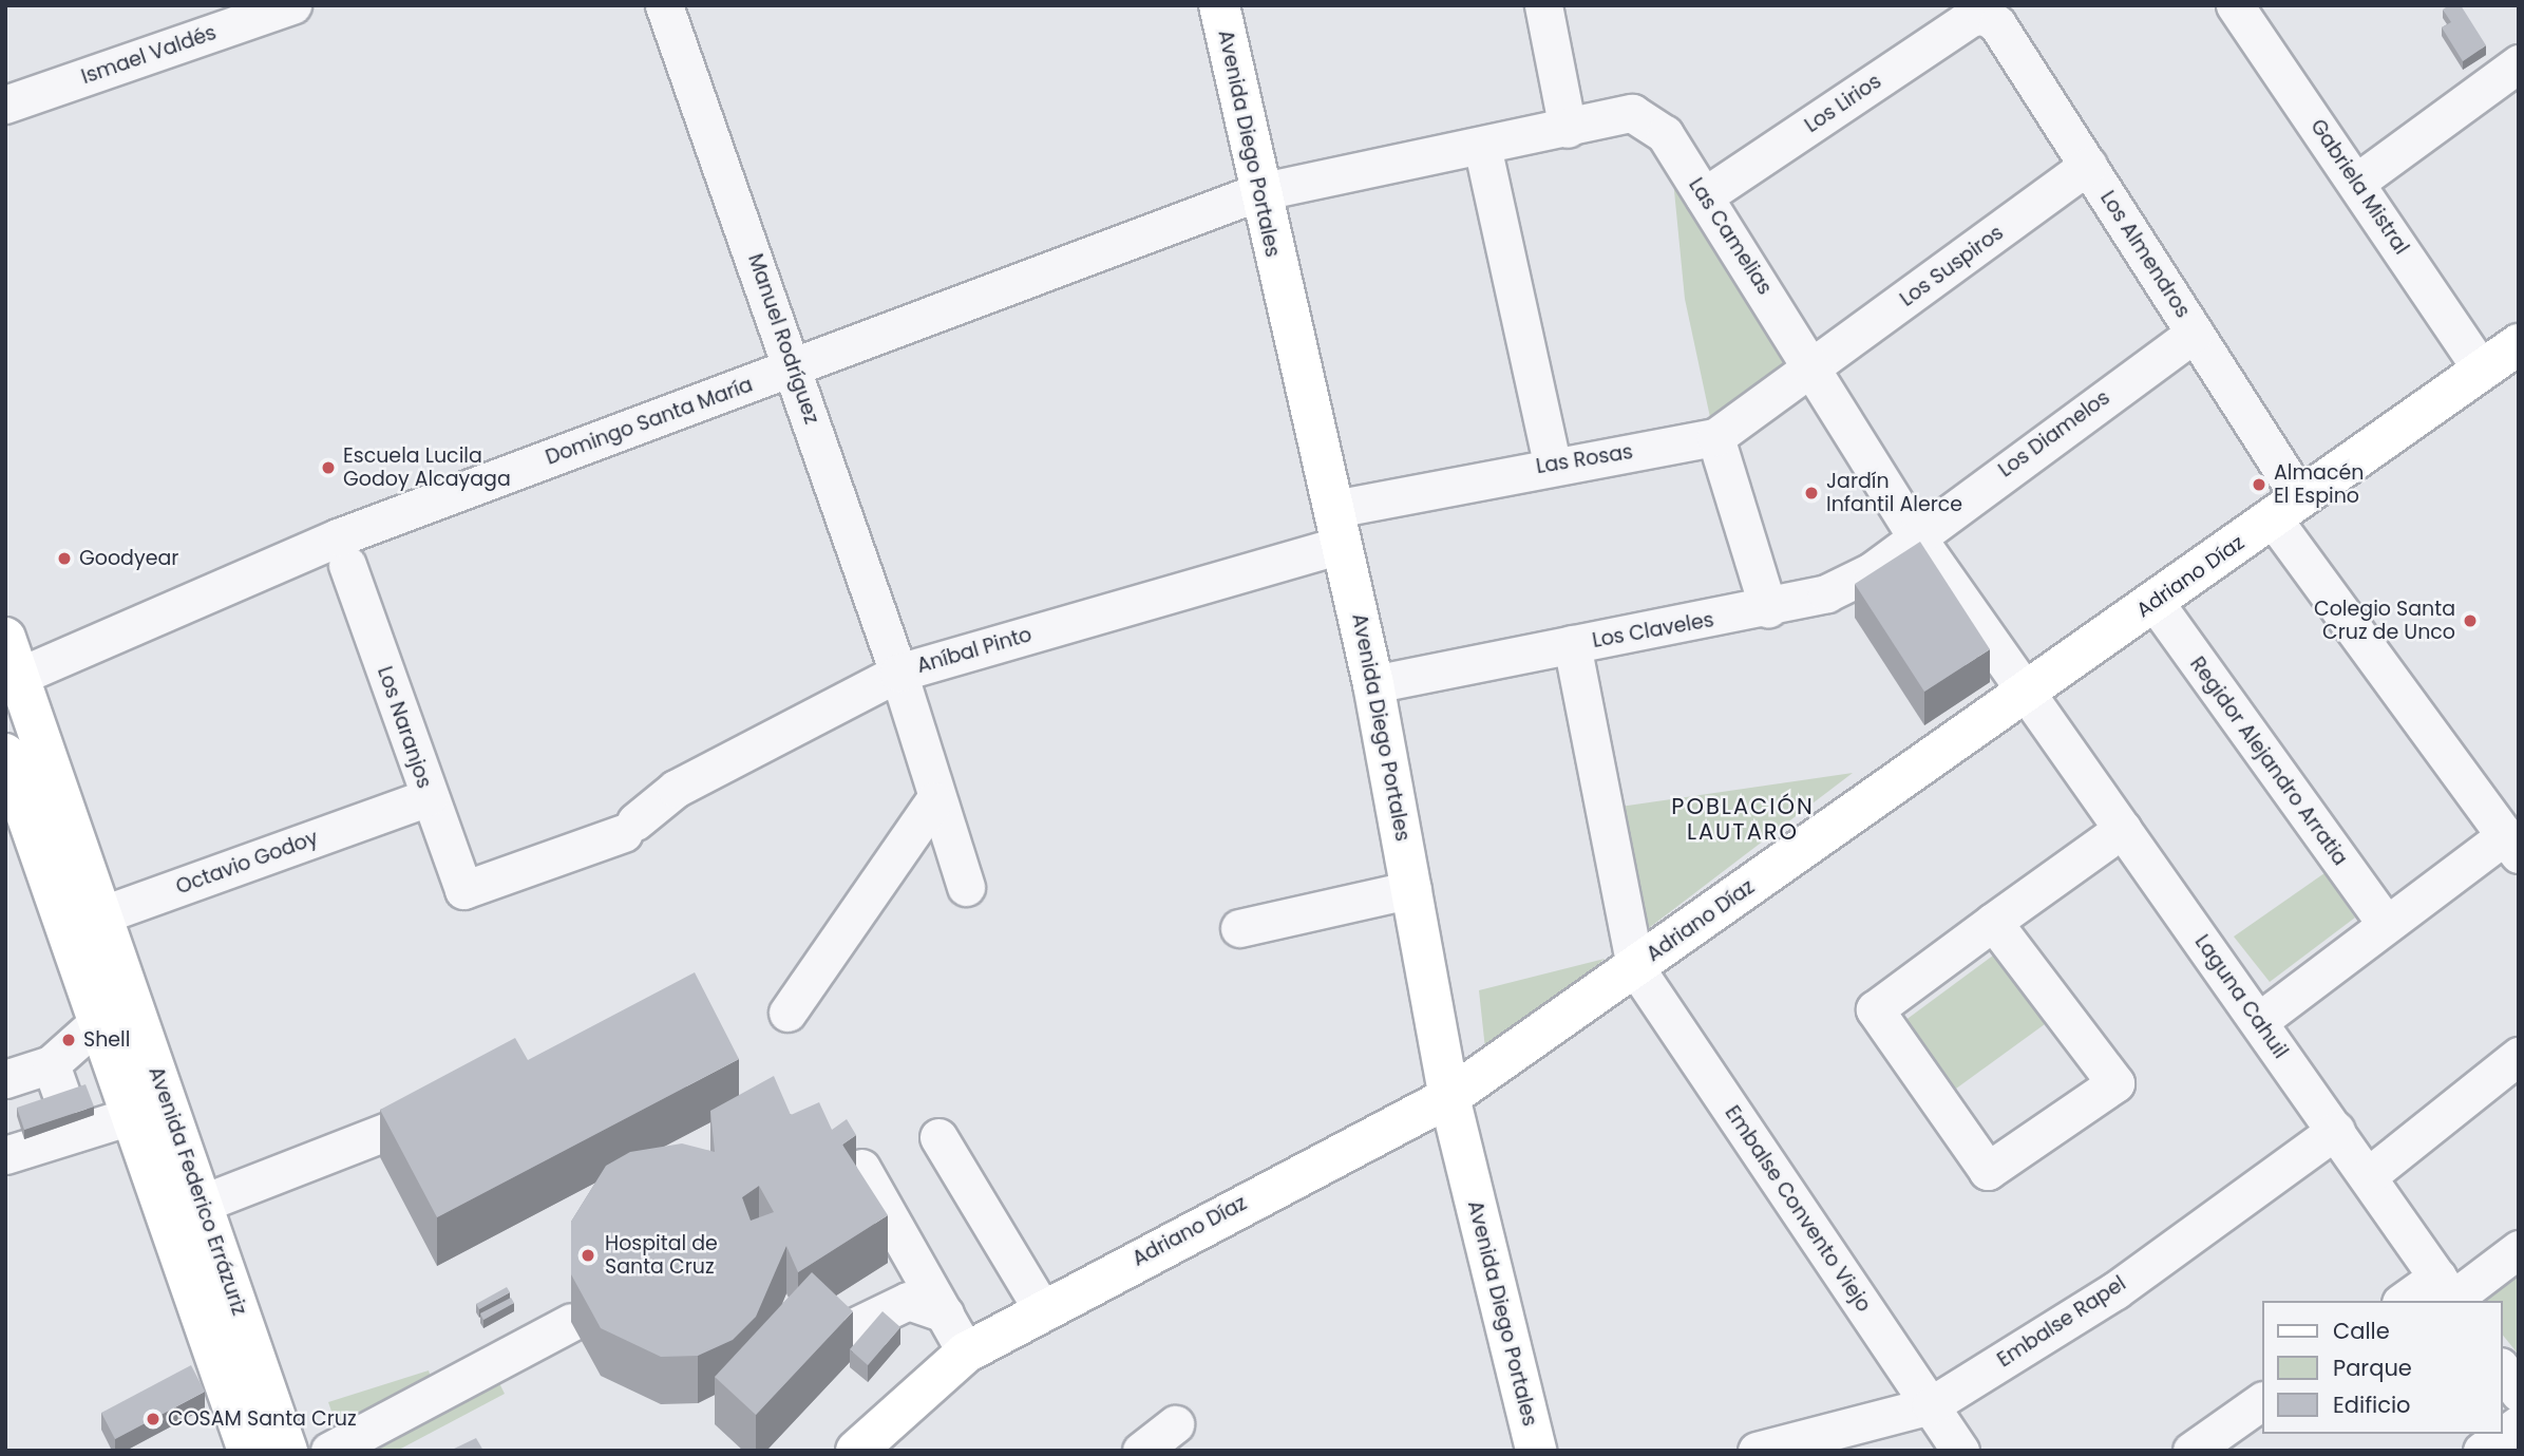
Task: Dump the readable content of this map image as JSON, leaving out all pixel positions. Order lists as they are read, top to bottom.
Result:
{
  "streets": {
    "main road": ["Avenida Diego Portales", "Adriano Díaz", "Avenida Federico Errázuriz"],
    "street": [
      "Ismael Valdés",
      "Los Lirios",
      "Gabriela Mistral",
      "Las Camelias",
      "Los Almendros",
      "Los Suspiros",
      "Manuel Rodríguez",
      "Domingo Santa María",
      "Los Diamelos",
      "Las Rosas",
      "Los Claveles",
      "Aníbal Pinto",
      "Los Naranjos",
      "Regidor Alejandro Arratia",
      "Octavio Godoy",
      "Laguna Cahuil",
      "Embalse Convento Viejo",
      "Embalse Rapel"
    ]
  },
  "crossings": [
    ["Los Lirios", "Las Camelias"],
    ["Los Lirios", "Los Almendros"],
    ["Avenida Diego Portales", "Las Camelias"],
    ["Avenida Diego Portales", "Domingo Santa María"],
    ["Avenida Diego Portales", "Las Rosas"],
    ["Avenida Diego Portales", "Adriano Díaz"],
    ["Avenida Diego Portales", "Los Claveles"],
    ["Avenida Diego Portales", "Aníbal Pinto"],
    ["Gabriela Mistral", "Adriano Díaz"],
    ["Las Camelias", "Los Suspiros"],
    ["Las Camelias", "Domingo Santa María"],
    ["Las Camelias", "Los Diamelos"],
    ["Las Camelias", "Las Rosas"],
    ["Las Camelias", "Adriano Díaz"],
    ["Las Camelias", "Los Claveles"],
    ["Las Camelias", "Laguna Cahuil"],
    ["Los Almendros", "Los Suspiros"],
    ["Los Almendros", "Los Diamelos"],
    ["Los Almendros", "Adriano Díaz"],
    ["Los Suspiros", "Las Rosas"],
    ["Manuel Rodríguez", "Domingo Santa María"],
    ["Manuel Rodríguez", "Aníbal Pinto"],
    ["Domingo Santa María", "Avenida Federico Errázuriz"],
    ["Los Diamelos", "Los Claveles"],
    ["Las Rosas", "Aníbal Pinto"],
    ["Adriano Díaz", "Regidor Alejandro Arratia"],
    ["Adriano Díaz", "Laguna Cahuil"],
    ["Adriano Díaz", "Embalse Convento Viejo"],
    ["Aníbal Pinto", "Los Naranjos"],
    ["Los Naranjos", "Octavio Godoy"],
    ["Octavio Godoy", "Avenida Federico Errázuriz"],
    ["Laguna Cahuil", "Embalse Rapel"],
    ["Embalse Convento Viejo", "Embalse Rapel"]
  ],
  "districts": ["POBLACIÓN LAUTARO"],
  "places": [
    "Escuela Lucila Godoy Alcayaga",
    "Almacén El Espino",
    "Jardín Infantil Alerce",
    "Goodyear",
    "Colegio Santa Cruz de Unco",
    "Shell",
    "Hospital de Santa Cruz",
    "COSAM Santa Cruz"
  ],
  "legend": ["Calle", "Parque", "Edificio"]
}
